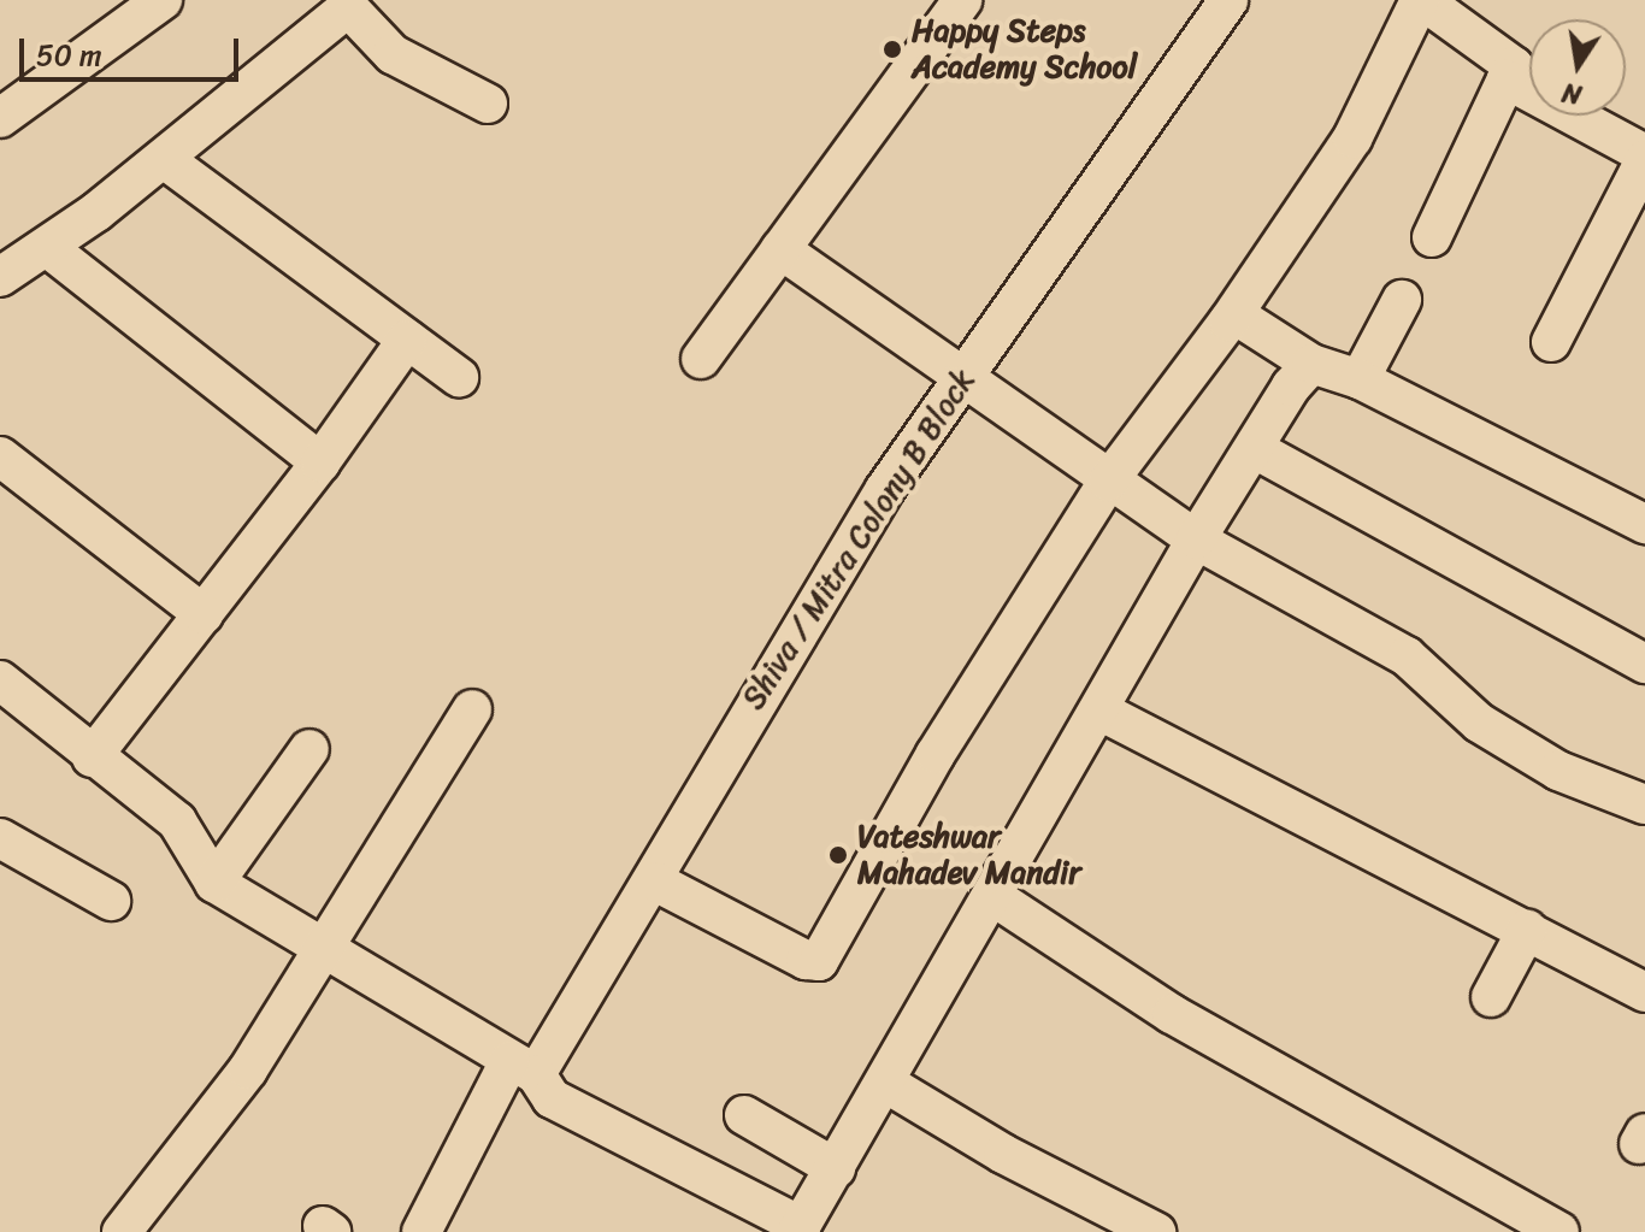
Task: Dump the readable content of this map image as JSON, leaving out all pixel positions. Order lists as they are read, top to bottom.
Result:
{
  "streets": {
    "street": ["Shiva / Mitra Colony B Block"]
  },
  "places": ["Happy Steps Academy School", "Vateshwar Mahadev Mandir"],
  "scale_bar": "50 m",
  "north": "bottom"
}
